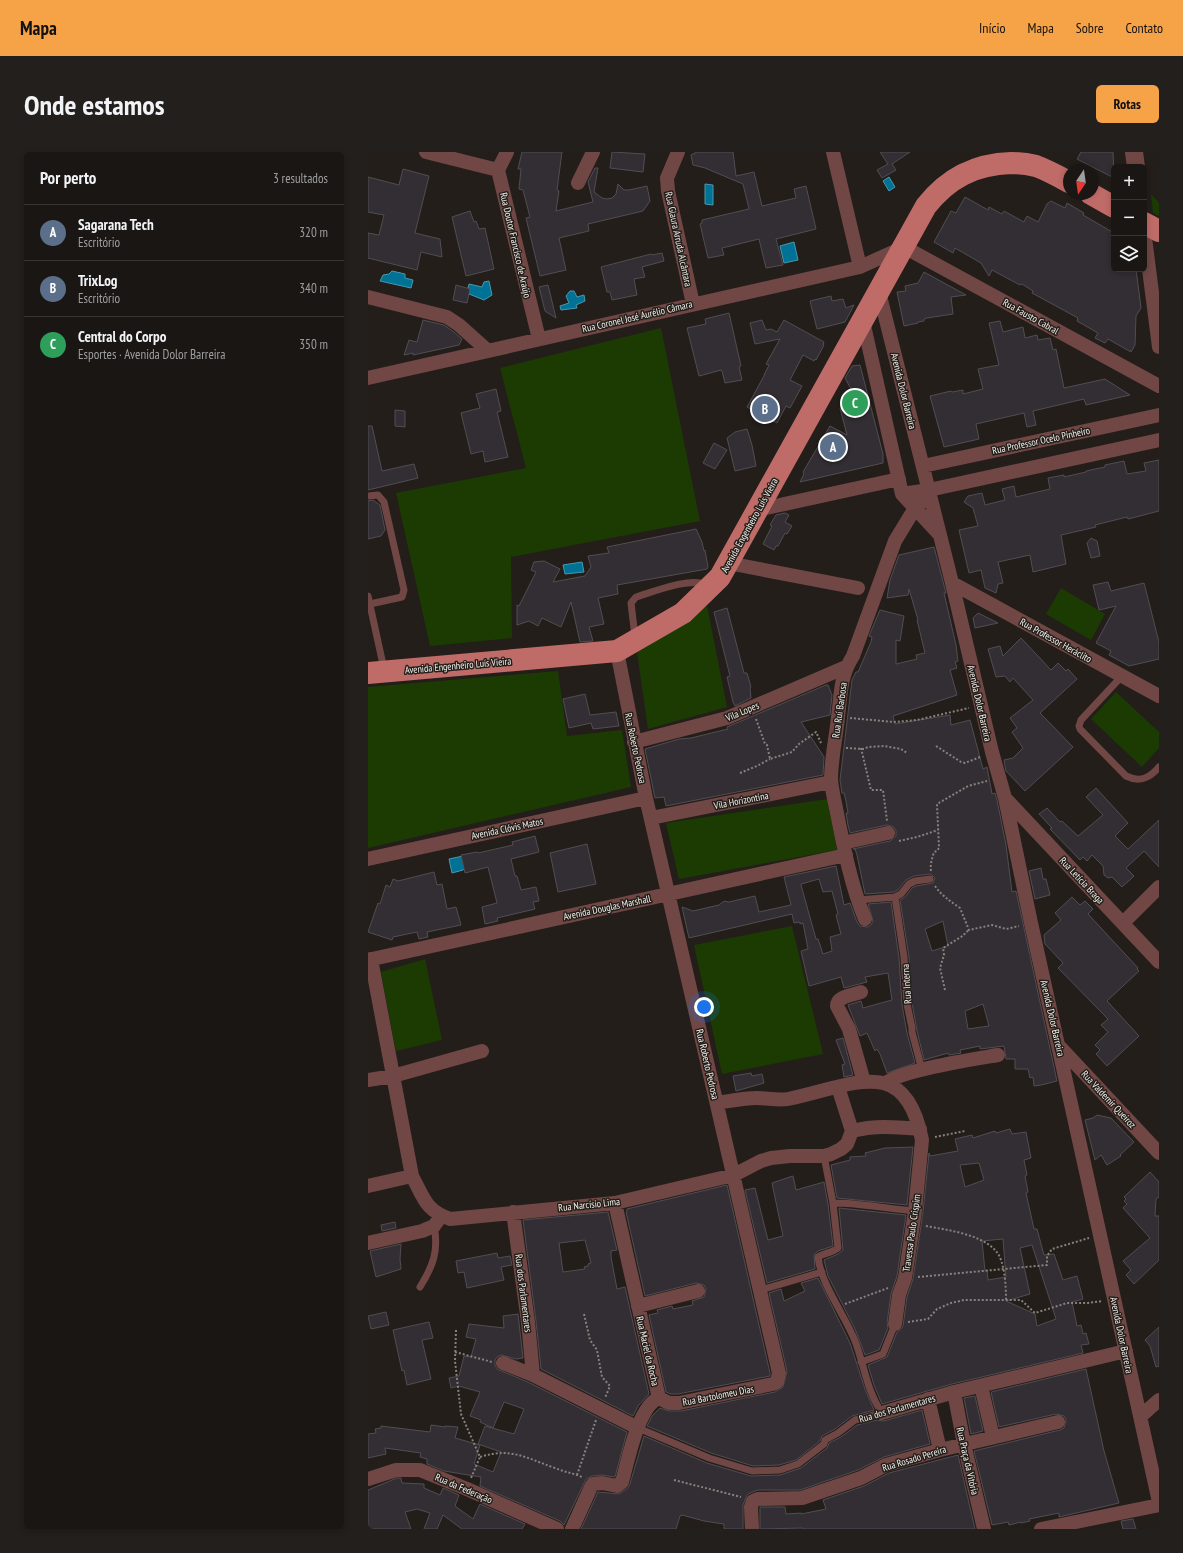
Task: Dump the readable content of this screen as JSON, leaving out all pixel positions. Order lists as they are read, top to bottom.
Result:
{
  "streets": {
    "main road": ["Avenida Engenheiro Luís Vieira"],
    "street": [
      "Rua Glaura Arruda Alcântara",
      "Rua Doutor Francisco de Araújo",
      "Rua Coronel José Aurélio Câmara",
      "Rua Fausto Cabral",
      "Avenida Dolor Barreira",
      "Rua Professor Ocelo Pinheiro",
      "Rua Professor Heráclito",
      "Rua Ruí Barbosa",
      "Vila Lopes",
      "Rua Roberto Pedrosa",
      "Vila Horizontina",
      "Avenida Clóvis Matos",
      "Rua Letícia Braga",
      "Avenida Douglas Marshall",
      "Rua Valdemir Queiroz",
      "Rua Narcísio Lima",
      "Travessa Paulo Crispim",
      "Rua dos Parlamentares",
      "Rua Maciel da Rocha",
      "Rua Bartolomeu Dias",
      "Rua Rosado Pereira",
      "Rua Praça da Vitória",
      "Rua da Federação"
    ],
    "lane": ["Rua Interna"]
  },
  "crossings": [
    ["Rua Glaura Arruda Alcântara", "Rua Coronel José Aurélio Câmara"],
    ["Rua Doutor Francisco de Araújo", "Rua Coronel José Aurélio Câmara"],
    ["Rua Coronel José Aurélio Câmara", "Rua Fausto Cabral"],
    ["Rua Coronel José Aurélio Câmara", "Avenida Engenheiro Luís Vieira"],
    ["Rua Fausto Cabral", "Avenida Engenheiro Luís Vieira"],
    ["Avenida Dolor Barreira", "Rua Professor Ocelo Pinheiro"],
    ["Avenida Dolor Barreira", "Avenida Engenheiro Luís Vieira"],
    ["Avenida Dolor Barreira", "Rua Professor Heráclito"],
    ["Avenida Dolor Barreira", "Rua Ruí Barbosa"],
    ["Avenida Dolor Barreira", "Rua Letícia Braga"],
    ["Avenida Dolor Barreira", "Rua Valdemir Queiroz"],
    ["Avenida Dolor Barreira", "Rua dos Parlamentares"],
    ["Avenida Engenheiro Luís Vieira", "Rua Roberto Pedrosa"],
    ["Rua Ruí Barbosa", "Vila Lopes"],
    ["Rua Ruí Barbosa", "Vila Horizontina"],
    ["Rua Ruí Barbosa", "Avenida Douglas Marshall"],
    ["Vila Lopes", "Rua Roberto Pedrosa"],
    ["Rua Roberto Pedrosa", "Vila Horizontina"],
    ["Rua Roberto Pedrosa", "Avenida Clóvis Matos"],
    ["Rua Roberto Pedrosa", "Avenida Douglas Marshall"],
    ["Rua Roberto Pedrosa", "Rua Narcísio Lima"],
    ["Rua Roberto Pedrosa", "Rua Bartolomeu Dias"],
    ["Rua Narcísio Lima", "Rua dos Parlamentares"],
    ["Rua Narcísio Lima", "Rua Maciel da Rocha"],
    ["Rua dos Parlamentares", "Rua Maciel da Rocha"],
    ["Rua dos Parlamentares", "Rua Praça da Vitória"],
    ["Rua Maciel da Rocha", "Rua Bartolomeu Dias"],
    ["Rua Rosado Pereira", "Rua Praça da Vitória"]
  ],
  "north": "bottom",
  "page": {
    "header": "Mapa",
    "nav": [
      "Início",
      "Mapa",
      "Sobre",
      "Contato"
    ],
    "buttons": "Rotas",
    "title": "Onde estamos",
    "heading": ["Por perto", "3 resultados"],
    "map_buttons": ["+", "−"],
    "list": [
      {
        "mark": "A",
        "name": "Sagarana Tech",
        "note": "Escritório",
        "value": "320 m"
      },
      {
        "mark": "B",
        "name": "TrixLog",
        "note": "Escritório",
        "value": "340 m"
      },
      {
        "mark": "C",
        "name": "Central do Corpo",
        "note": "Esportes · Avenida Dolor Barreira",
        "value": "350 m"
      }
    ],
    "pins": ["C", "B", "A"]
  }
}
